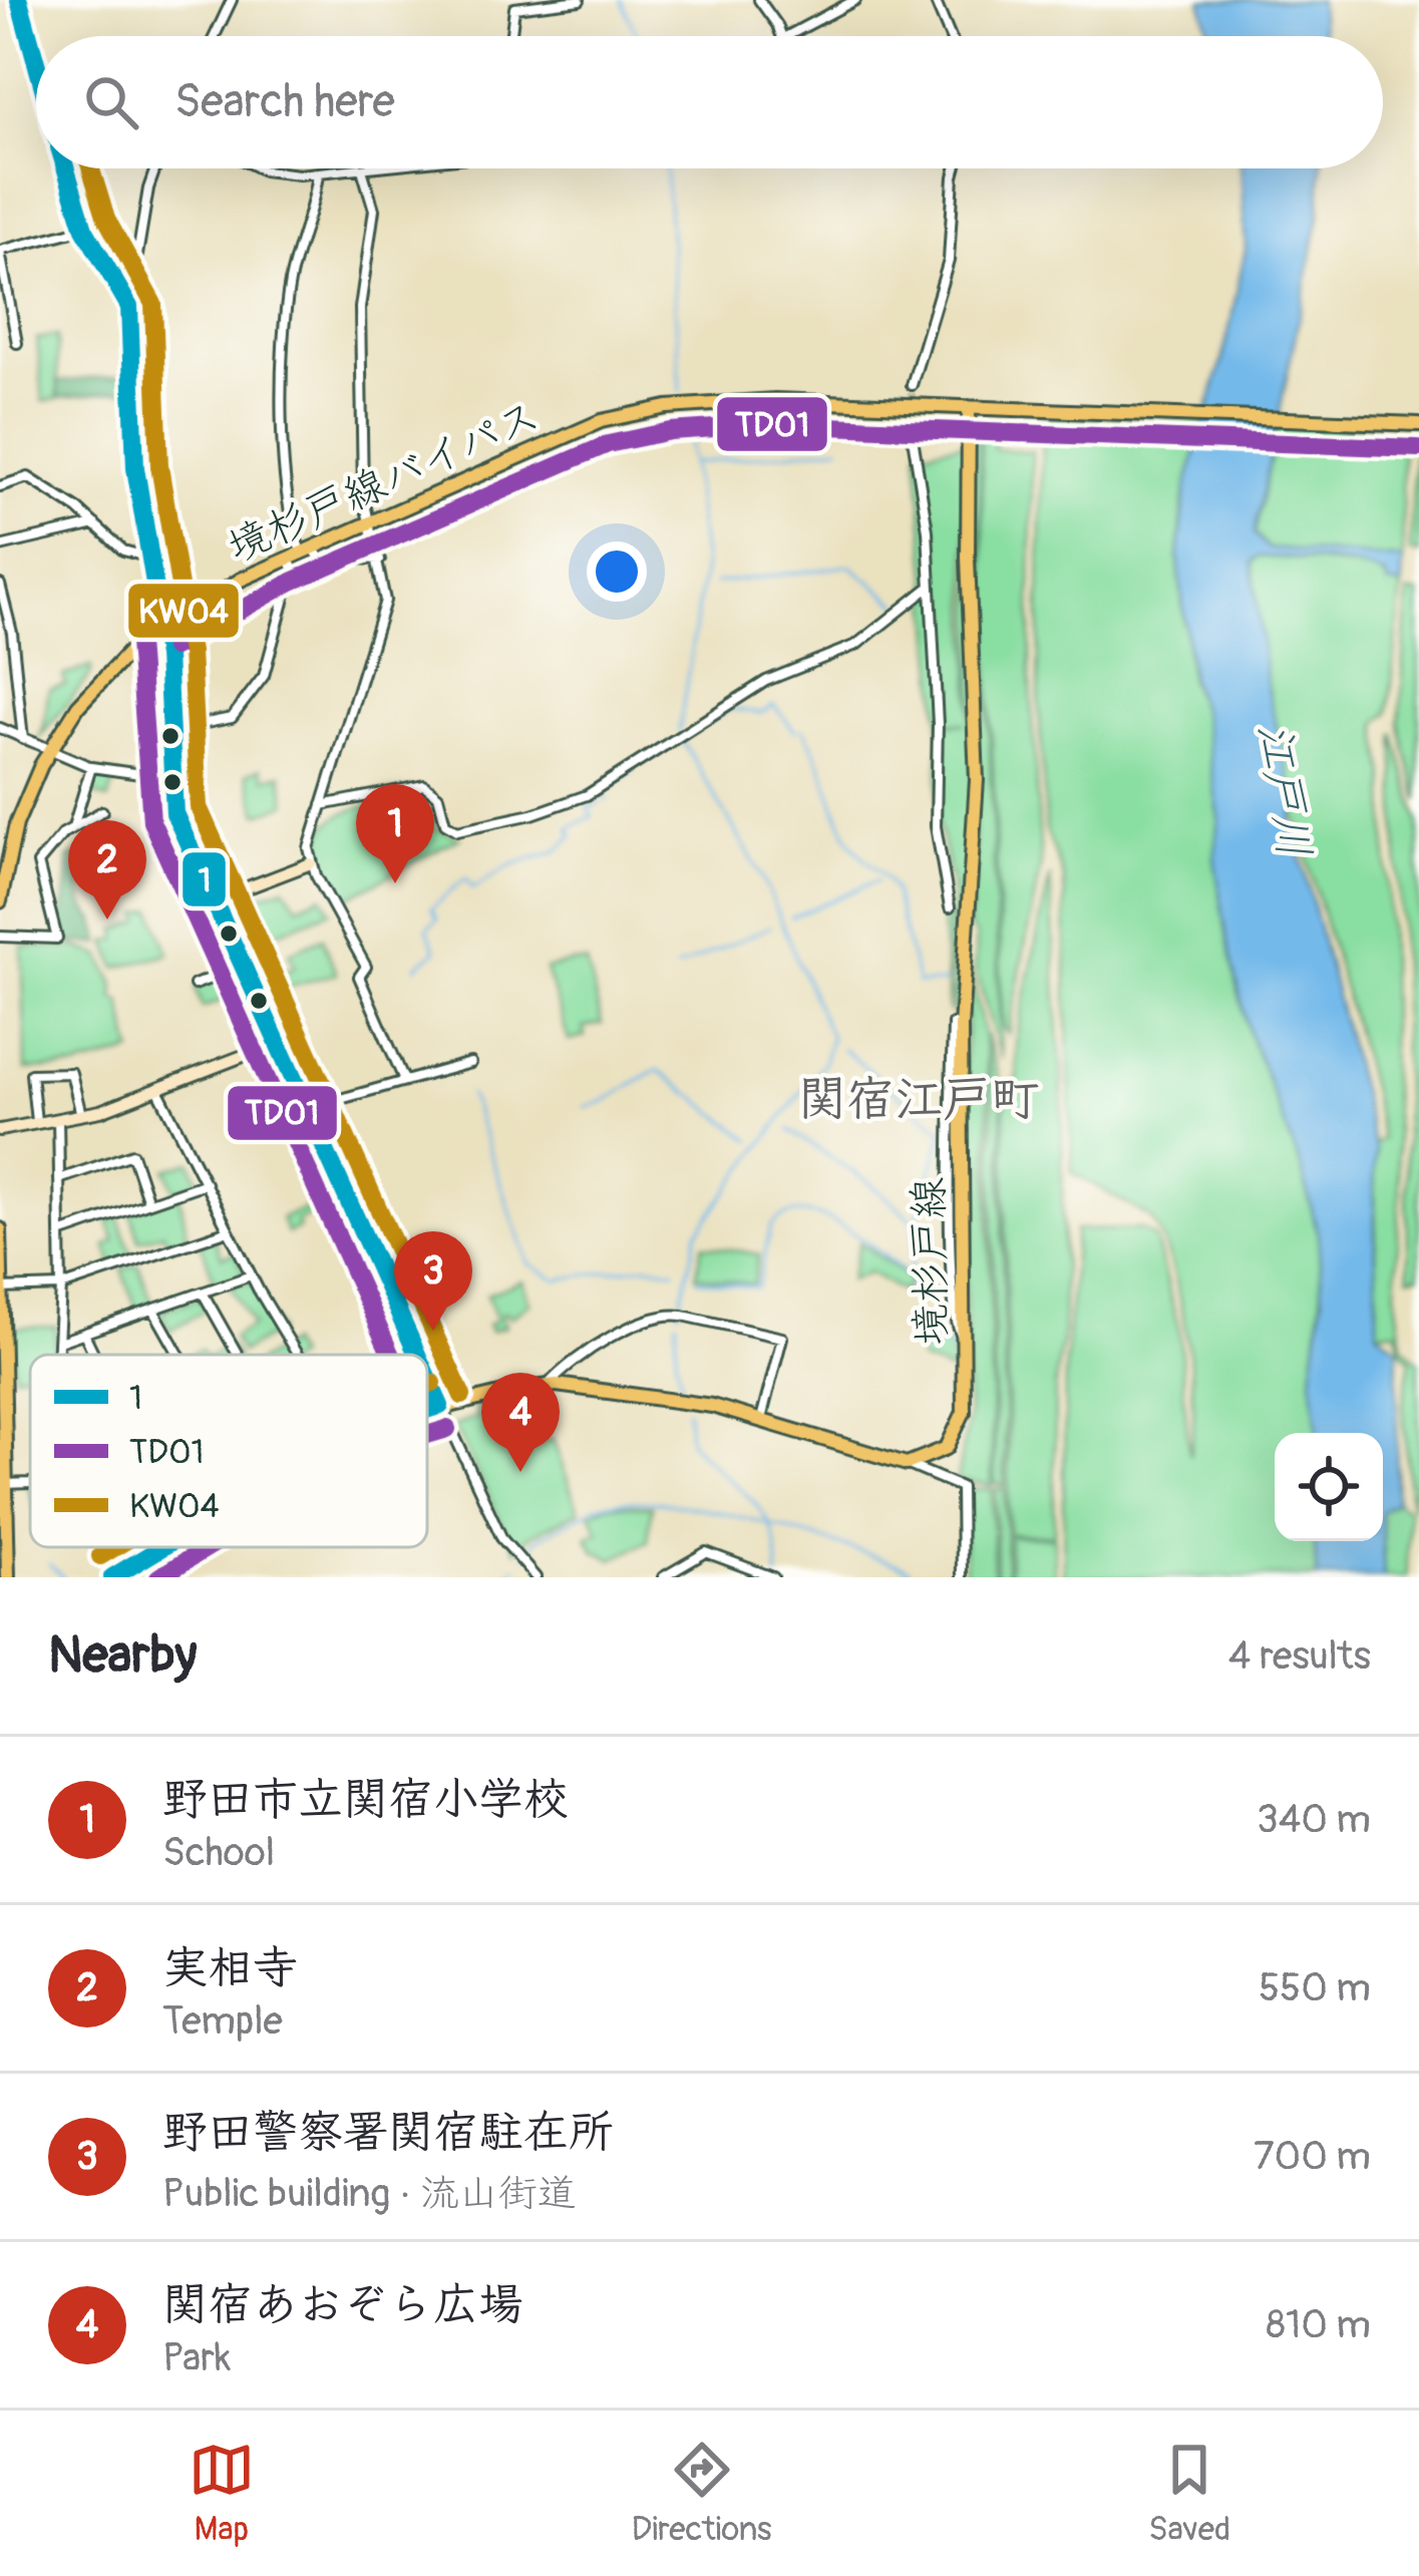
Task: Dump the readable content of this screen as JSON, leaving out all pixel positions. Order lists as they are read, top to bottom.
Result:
{
  "streets": {
    "main road": ["境杉戸線バイパス", "境杉戸線"]
  },
  "crossings": [
    ["境杉戸線バイパス", "境杉戸線"]
  ],
  "districts": ["関宿江戸町"],
  "water": ["江戸川"],
  "lines": ["transit line 1", "transit line KW04", "transit line TD01"],
  "legend": ["1", "TD01", "KW04"],
  "page": {
    "search": "Search here",
    "pins": [
      "1",
      "2",
      "3",
      "4"
    ],
    "heading": ["Nearby", "4 results"],
    "list": [
      {
        "mark": "1",
        "name": "野田市立関宿小学校",
        "note": "School",
        "value": "340 m"
      },
      {
        "mark": "2",
        "name": "実相寺",
        "note": "Temple",
        "value": "550 m"
      },
      {
        "mark": "3",
        "name": "野田警察署関宿駐在所",
        "note": "Public building · 流山街道",
        "value": "700 m"
      },
      {
        "mark": "4",
        "name": "関宿あおぞら広場",
        "note": "Park",
        "value": "810 m"
      }
    ],
    "nav": ["Map", "Directions", "Saved"]
  }
}
